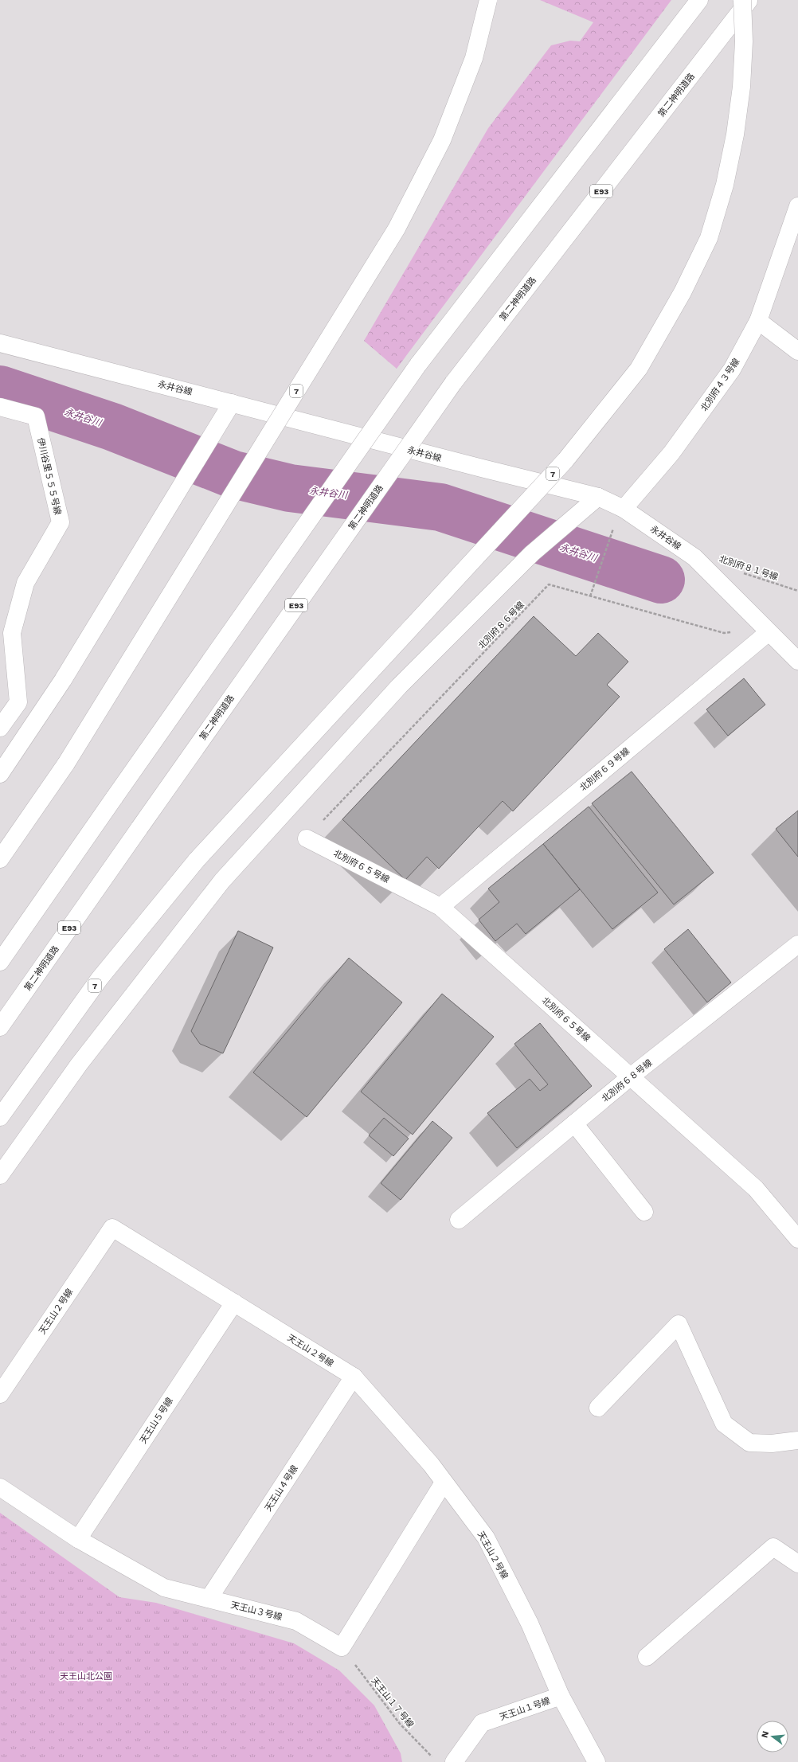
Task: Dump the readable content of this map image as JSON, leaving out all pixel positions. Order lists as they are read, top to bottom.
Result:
{
  "streets": {
    "main road": [
      "第二神明道路",
      "E93",
      "北別府４３号線",
      "永井谷線",
      "7",
      "伊川谷里５５５号線",
      "北別府６９号線",
      "北別府６５号線",
      "北別府６８号線",
      "天王山２号線",
      "天王山５号線",
      "天王山４号線",
      "天王山３号線",
      "天王山１号線"
    ],
    "path": ["北別府８１号線", "北別府８６号線", "天王山１７号線"]
  },
  "crossings": [
    ["北別府４３号線", "永井谷線"],
    ["永井谷線", "北別府８６号線"],
    ["永井谷線", "北別府６９号線"],
    ["北別府８６号線", "北別府６９号線"],
    ["北別府８６号線", "北別府６５号線"],
    ["北別府６９号線", "北別府６５号線"],
    ["北別府６５号線", "北別府６８号線"],
    ["天王山２号線", "天王山５号線"],
    ["天王山２号線", "天王山４号線"],
    ["天王山２号線", "天王山１号線"],
    ["天王山５号線", "天王山３号線"],
    ["天王山４号線", "天王山３号線"],
    ["天王山３号線", "天王山１７号線"]
  ],
  "water": ["永井谷川"],
  "parks": ["天王山北公園"],
  "north": "left"
}
